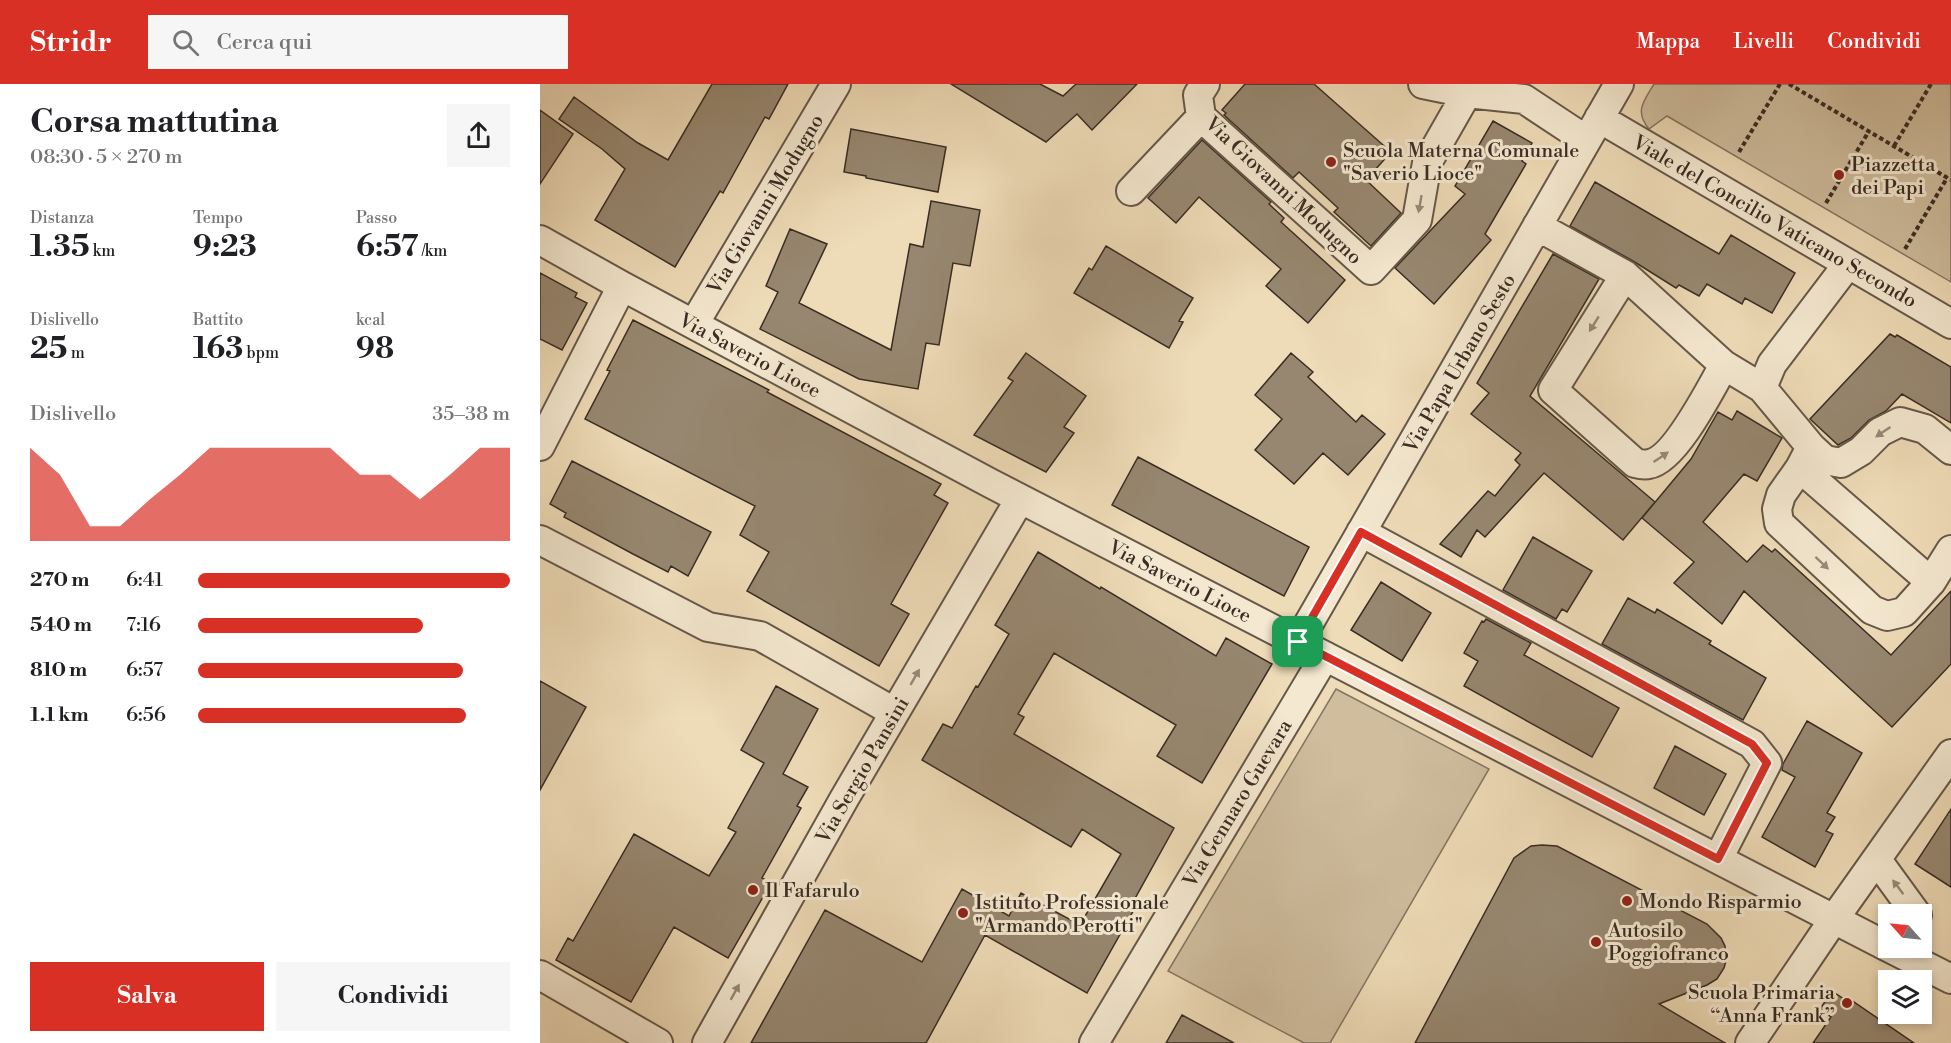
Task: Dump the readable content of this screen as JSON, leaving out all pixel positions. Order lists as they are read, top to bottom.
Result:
{
  "streets": {
    "street": [
      "Via Giovanni Modugno",
      "Viale del Concilio Vaticano Secondo",
      "Via Saverio Lioce",
      "Via Papa Urbano Sesto",
      "Via Sergio Pansini",
      "Via Gennaro Guevara"
    ]
  },
  "crossings": [
    ["Via Giovanni Modugno", "Via Saverio Lioce"],
    ["Viale del Concilio Vaticano Secondo", "Via Papa Urbano Sesto"],
    ["Via Saverio Lioce", "Via Papa Urbano Sesto"],
    ["Via Saverio Lioce", "Via Sergio Pansini"],
    ["Via Saverio Lioce", "Via Gennaro Guevara"]
  ],
  "one_way": ["Via Sergio Pansini"],
  "places": [
    "Scuola Materna Comunale \"Saverio Lioce\"",
    "Piazzetta dei Papi",
    "Il Fafarulo",
    "Mondo Risparmio",
    "Istituto Professionale \"Armando Perotti\"",
    "Autosilo Poggiofranco",
    "Scuola Primaria “Anna Frank”"
  ],
  "north": "top left",
  "page": {
    "header": "Stridr",
    "search": "Cerca qui",
    "nav": ["Mappa", "Livelli", "Condividi"],
    "heading": ["Corsa mattutina", "08:30 · 5 × 270 m"],
    "stats": [
      ["Distanza", "1.35 km"],
      ["Tempo", "9:23"],
      ["Passo", "6:57 /km"],
      ["Dislivello", "25 m"],
      ["Battito", "163 bpm"],
      ["kcal", "98"]
    ],
    "chart": ["Dislivello", "35–38 m"],
    "list": [
      {
        "name": "270 m",
        "note": "6:41"
      },
      {
        "name": "540 m",
        "note": "7:16"
      },
      {
        "name": "810 m",
        "note": "6:57"
      },
      {
        "name": "1.1 km",
        "note": "6:56"
      }
    ],
    "buttons": ["Salva", "Condividi"]
  }
}
